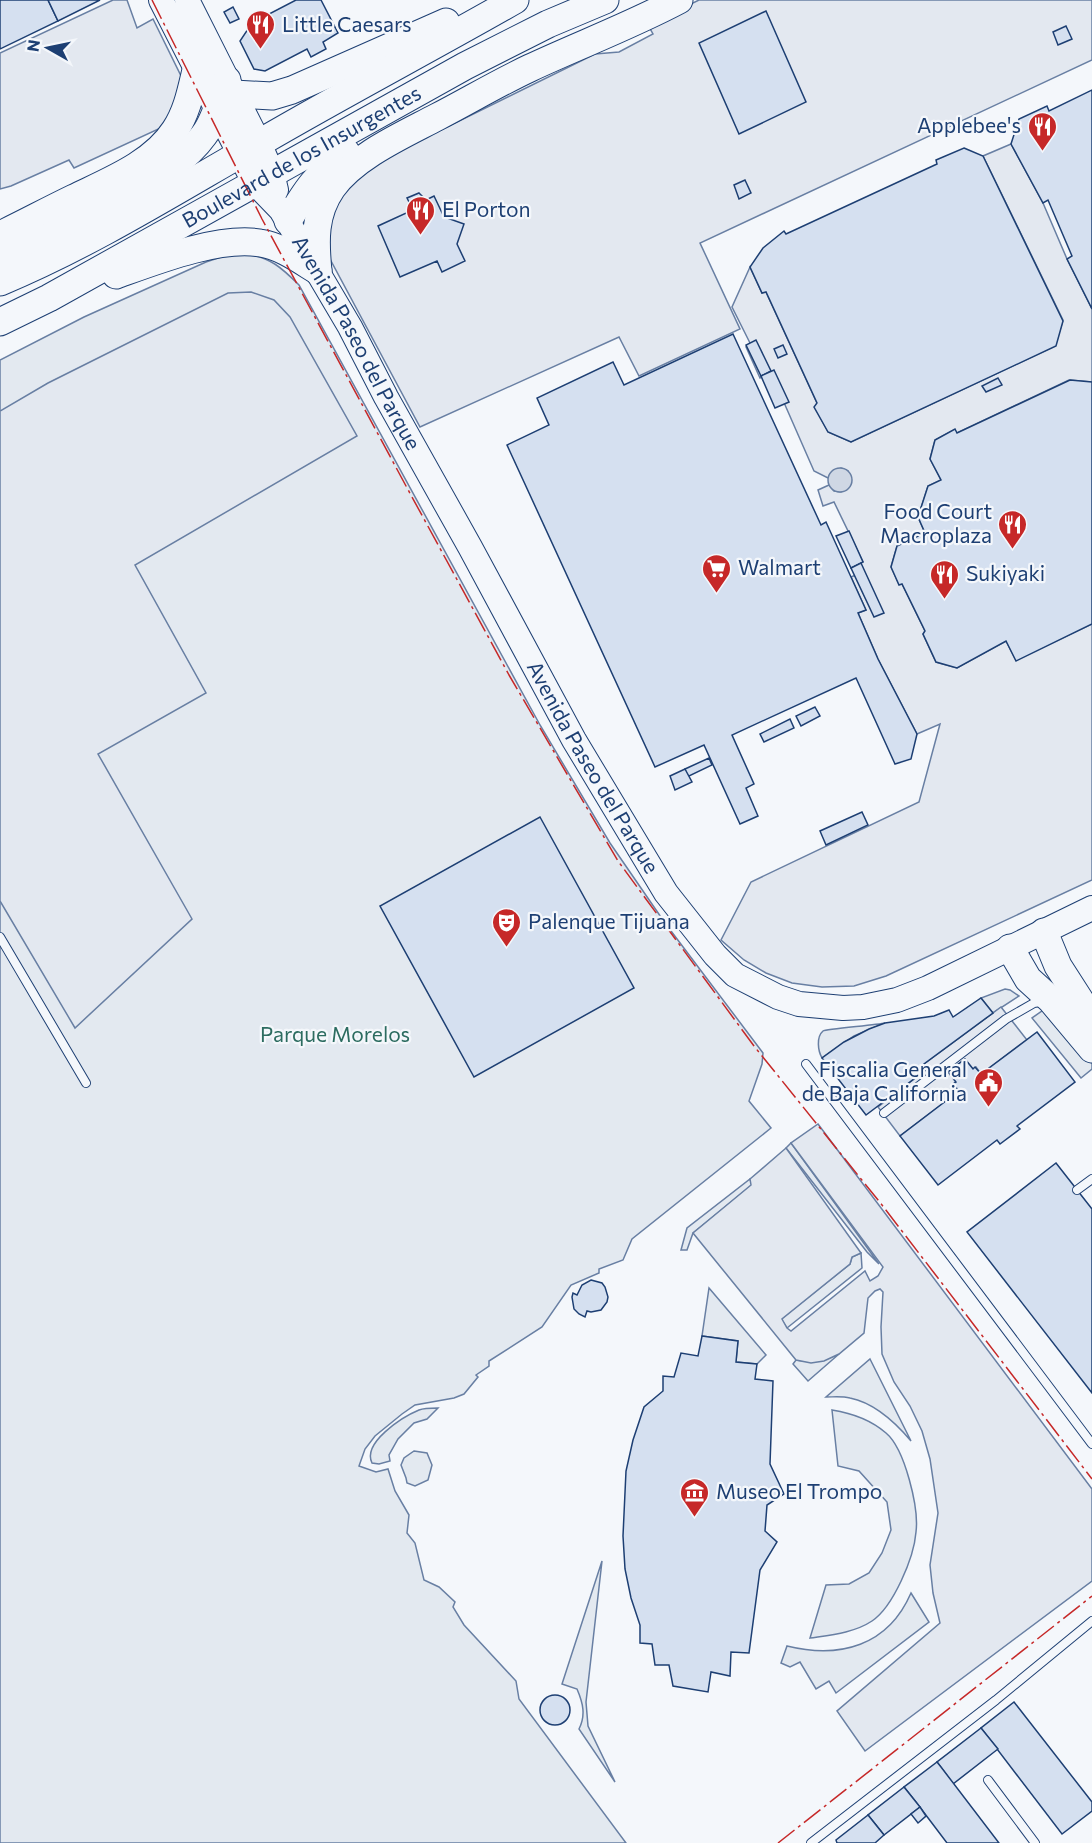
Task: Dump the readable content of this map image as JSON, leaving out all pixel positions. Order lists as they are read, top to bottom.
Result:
{
  "streets": {
    "main road": ["Boulevard de los Insurgentes", "Avenida Paseo del Parque"]
  },
  "crossings": [
    ["Boulevard de los Insurgentes", "Avenida Paseo del Parque"]
  ],
  "parks": ["Parque Morelos"],
  "places": {
    "restaurant": [
      "Little Caesars",
      "Applebee's",
      "El Porton",
      "Food Court Macroplaza",
      "Sukiyaki"
    ],
    "supermarket": ["Walmart"],
    "theatre": ["Palenque Tijuana"],
    "public building": ["Fiscalia General de Baja California"],
    "museum": ["Museo El Trompo"]
  },
  "north": "left"
}
